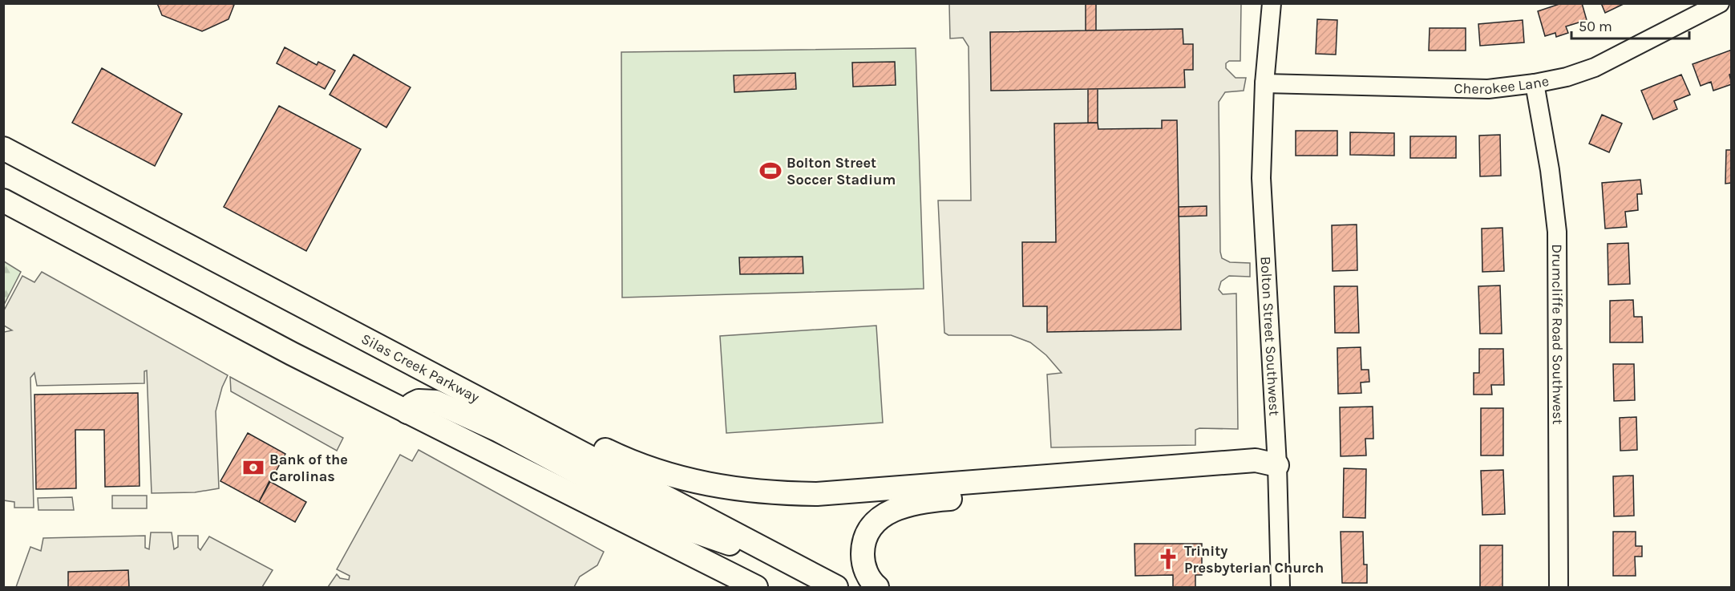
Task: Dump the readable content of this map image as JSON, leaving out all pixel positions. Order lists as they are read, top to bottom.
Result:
{
  "streets": {
    "main road": ["Silas Creek Parkway"],
    "street": ["Cherokee Lane", "Drumcliffe Road Southwest", "Bolton Street Southwest"]
  },
  "crossings": [
    ["Cherokee Lane", "Drumcliffe Road Southwest"],
    ["Cherokee Lane", "Bolton Street Southwest"]
  ],
  "places": {
    "sports": ["Bolton Street Soccer Stadium"],
    "bank": ["Bank of the Carolinas"],
    "church": ["Trinity Presbyterian Church"]
  },
  "scale_bar": "50 m"
}
